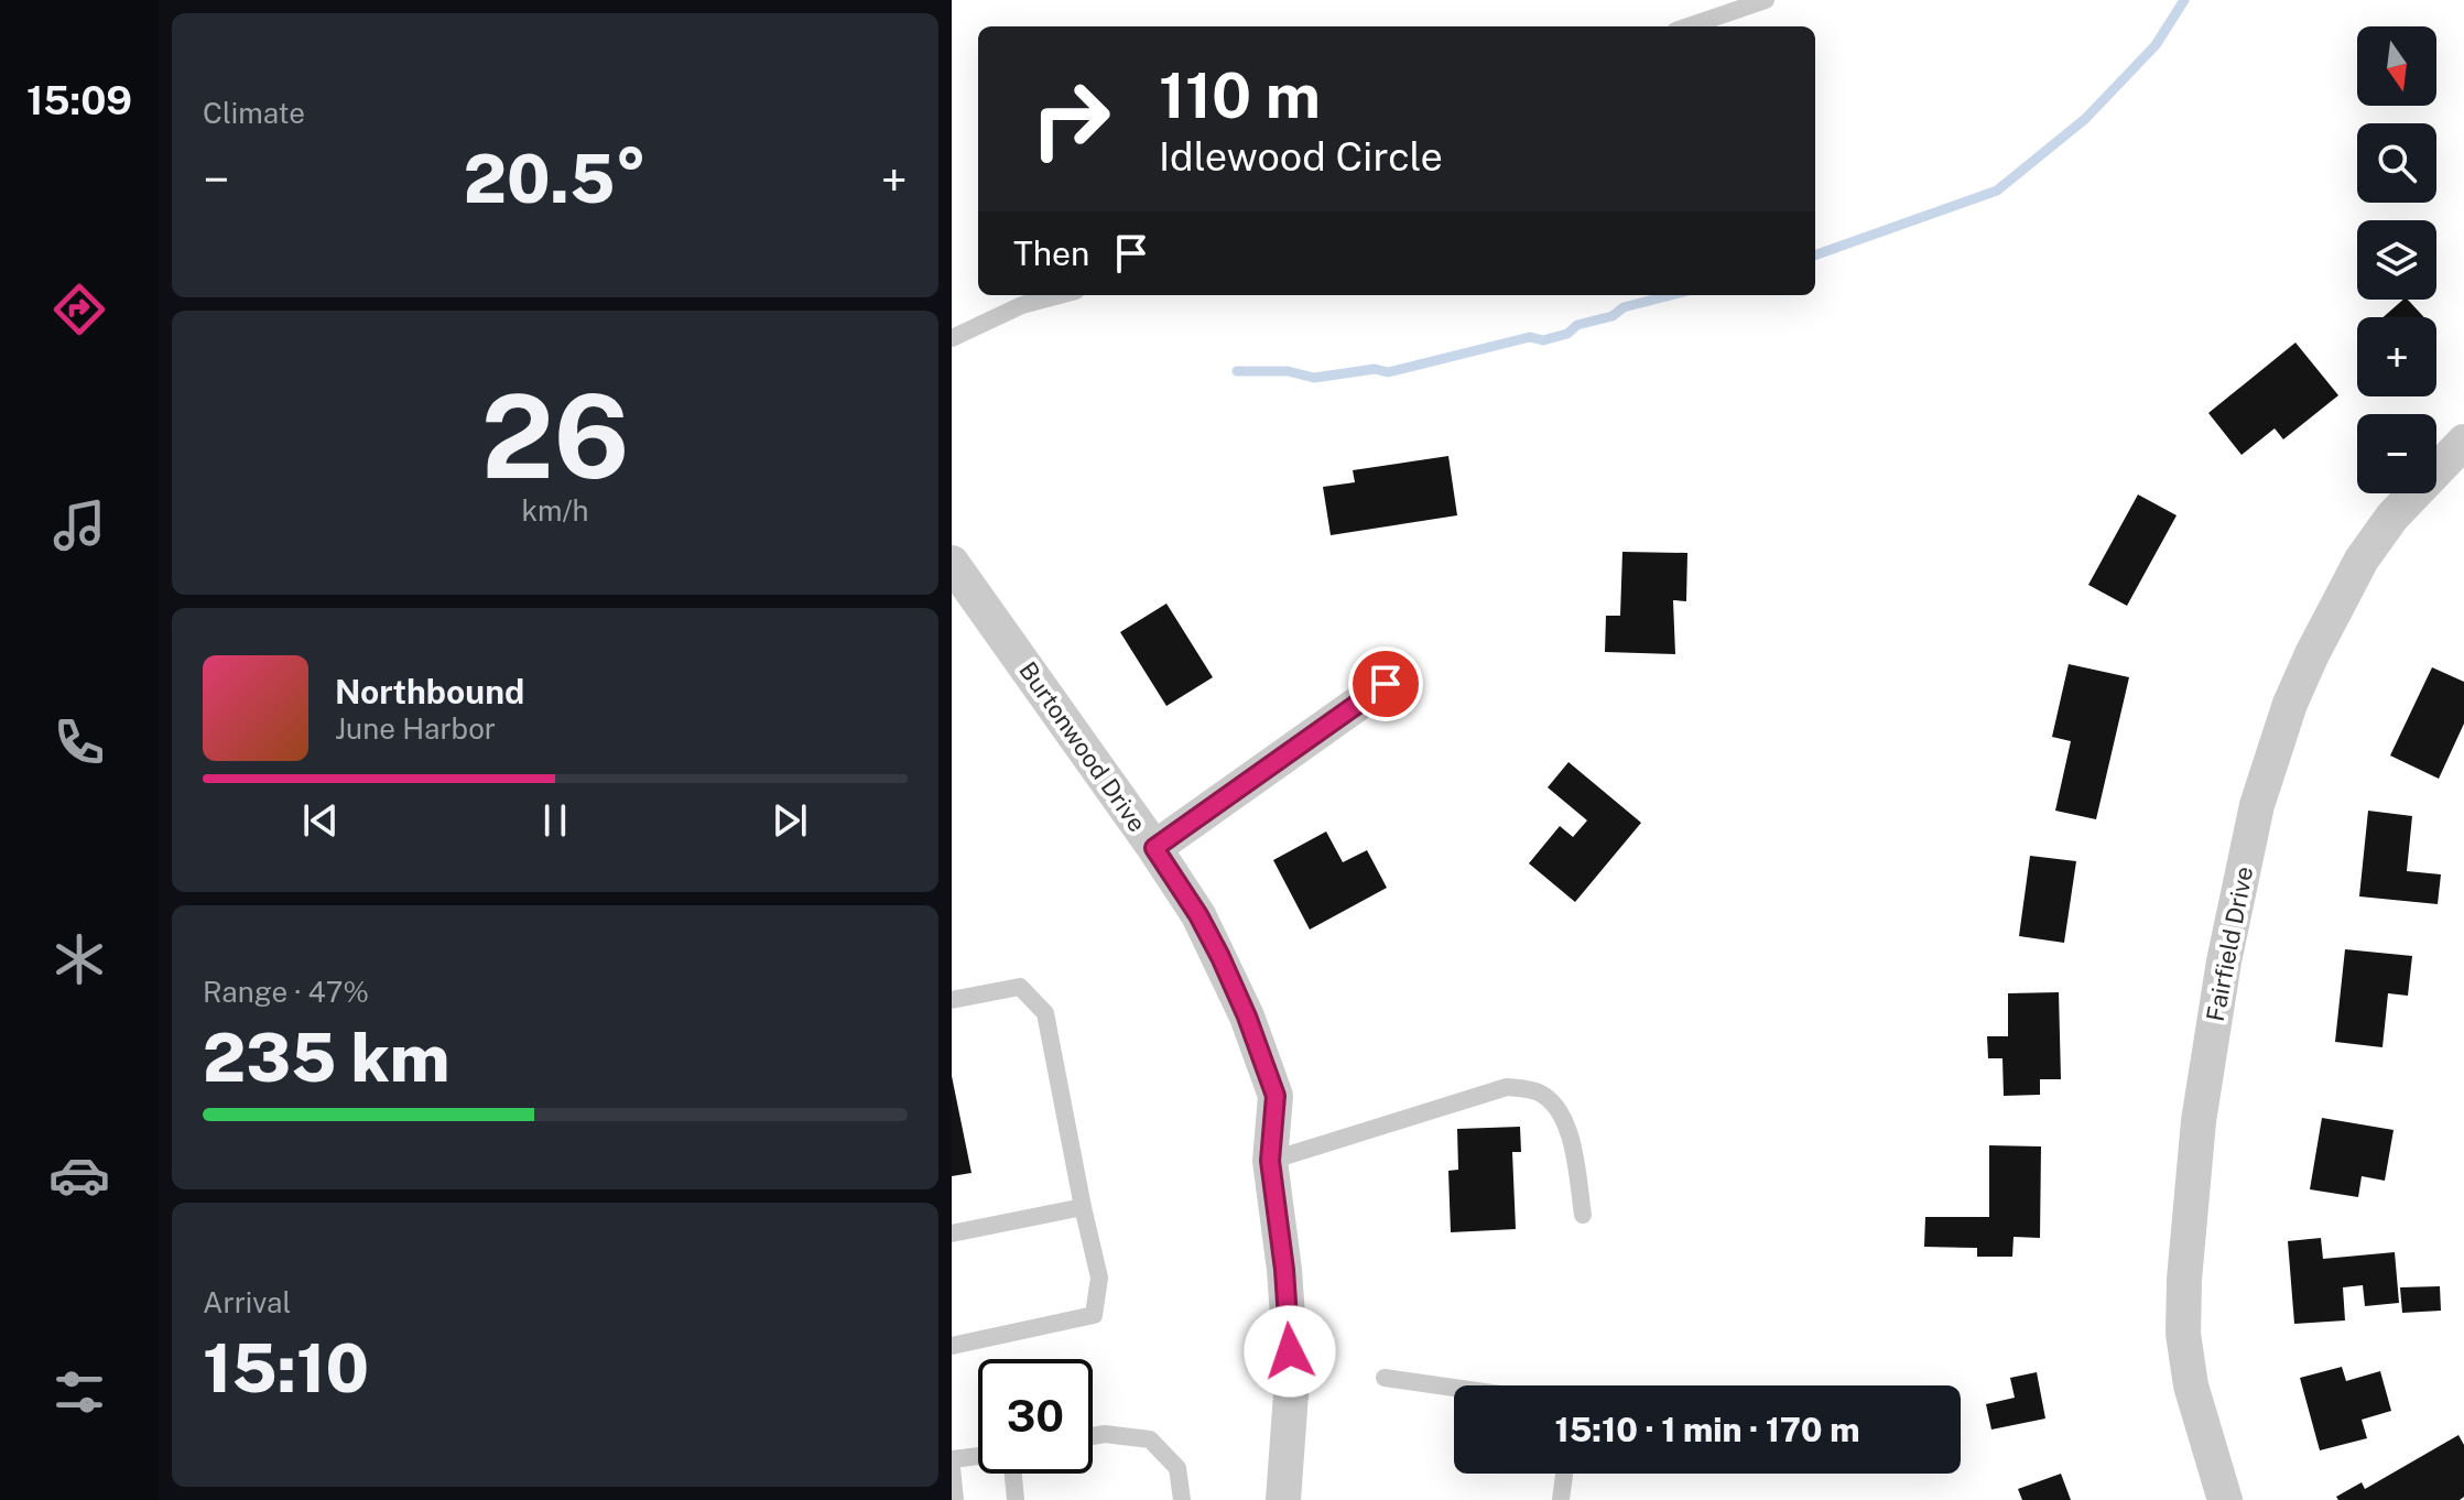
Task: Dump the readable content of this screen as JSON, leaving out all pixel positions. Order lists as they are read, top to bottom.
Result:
{
  "streets": {
    "street": ["Burtonwood Drive", "Fairfield Drive"]
  },
  "north": "bottom",
  "page": {
    "tabs": "15:09",
    "tile": [
      "Climate",
      ["26", "km/h"],
      ["Range · 47%", "235 km"],
      ["Arrival", "15:10"]
    ],
    "map_buttons": ["+", "−"],
    "turn": ["110 m", "Idlewood Circle"],
    "heat": ["−", "20.5°", "+"],
    "then": "Then",
    "song": ["Northbound", "June Harbor"],
    "limit": "30",
    "trip": "15:10 · 1 min · 170 m"
  }
}
